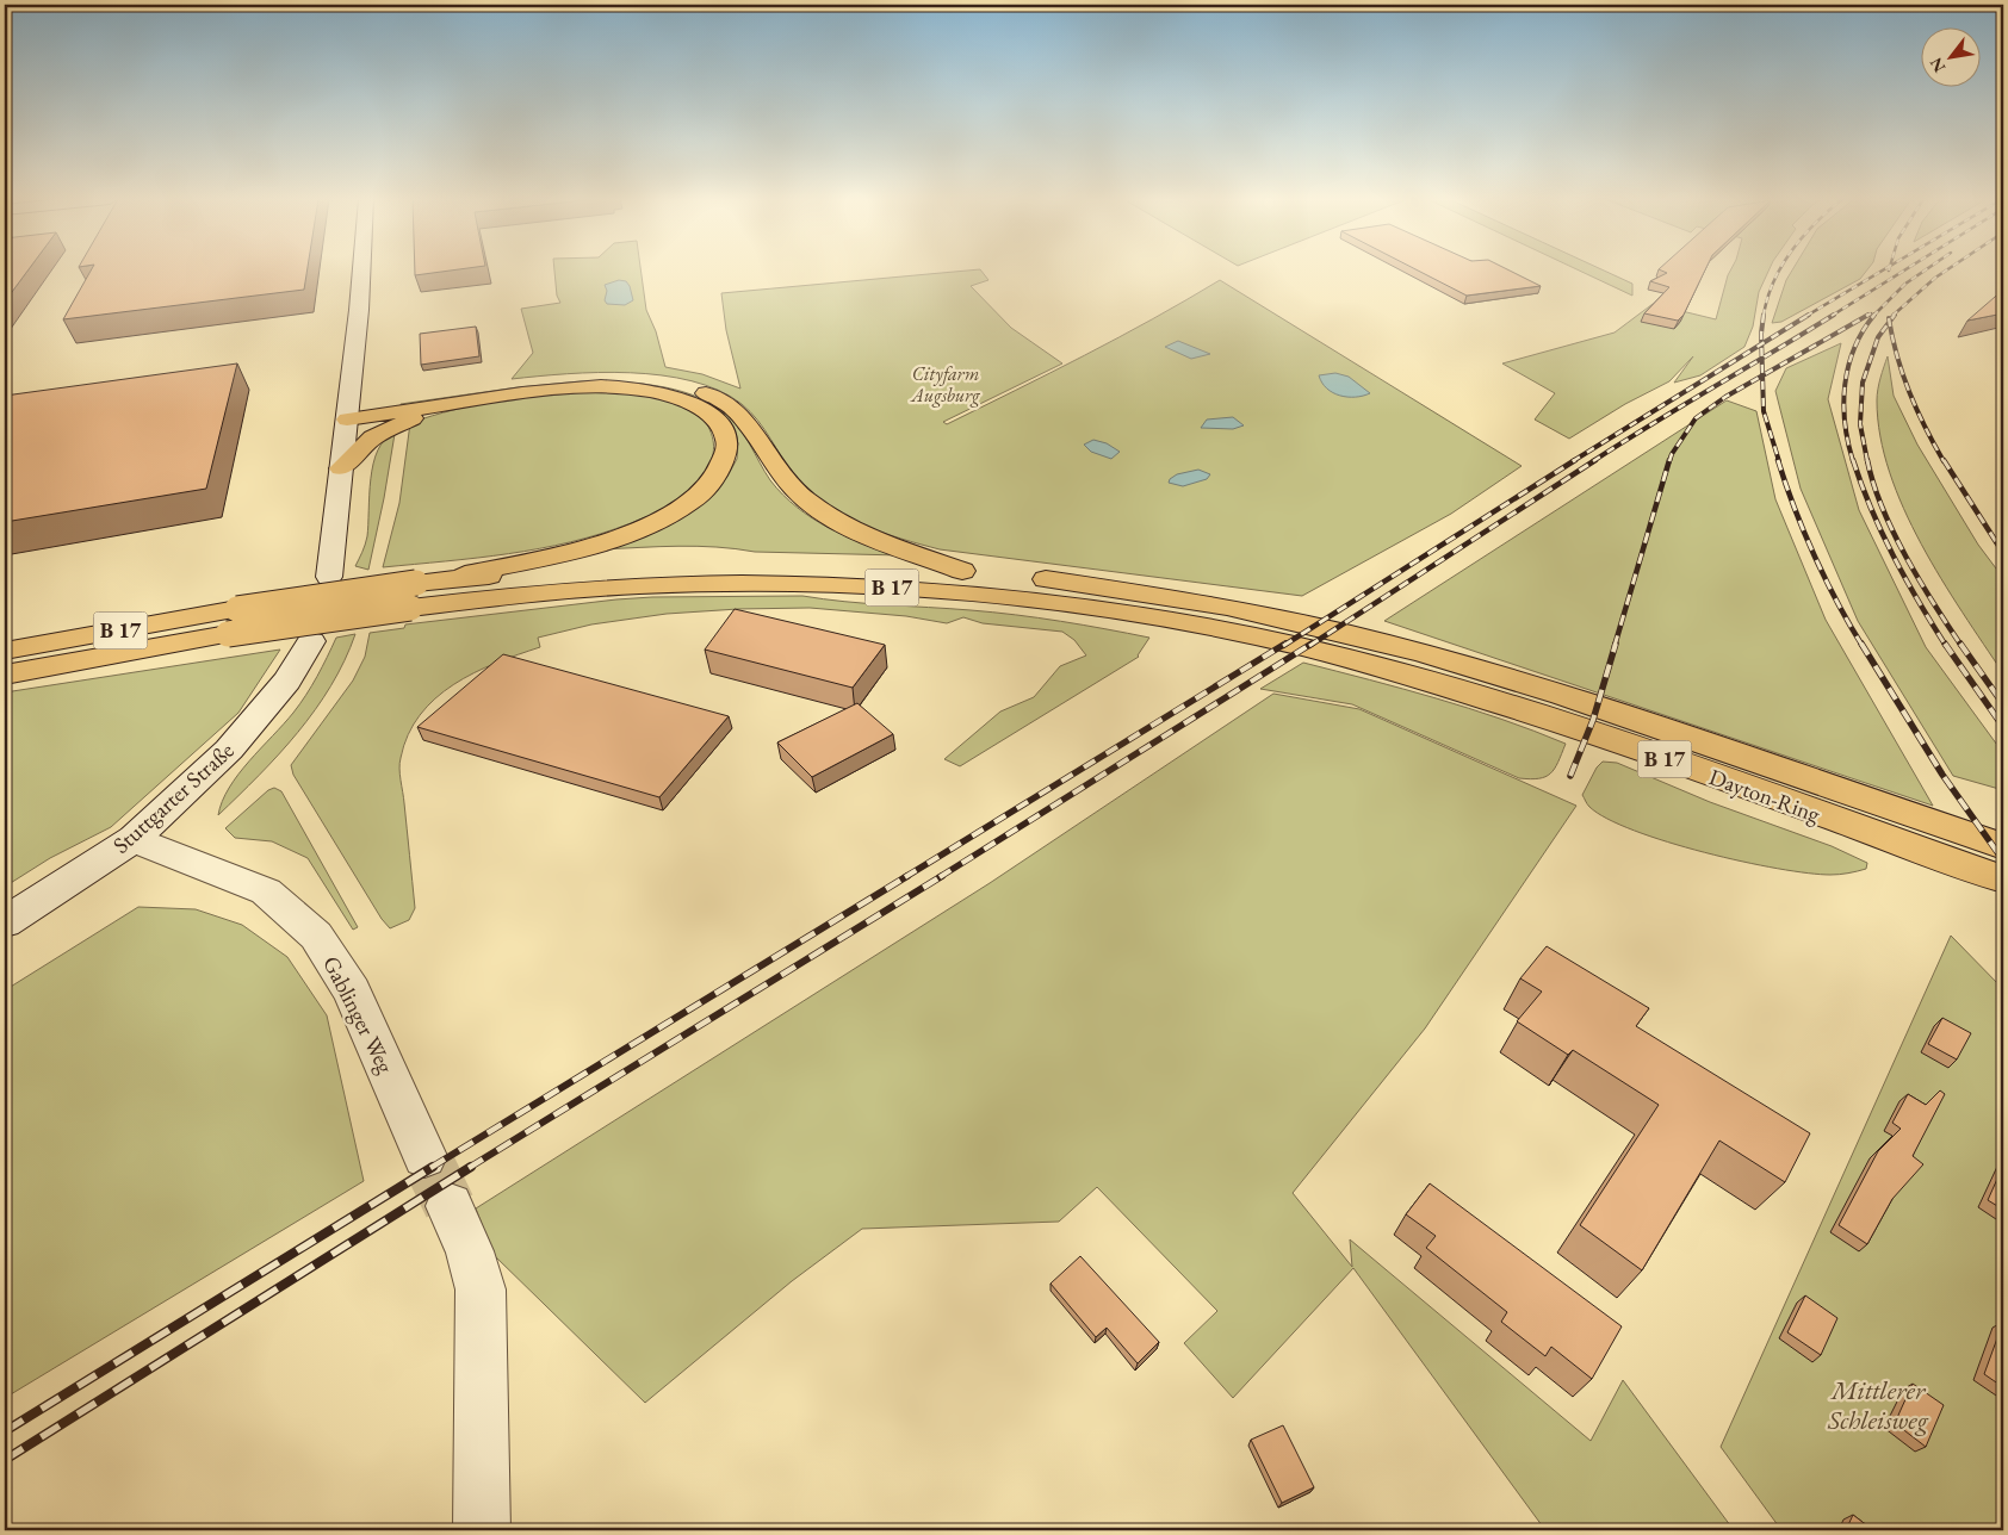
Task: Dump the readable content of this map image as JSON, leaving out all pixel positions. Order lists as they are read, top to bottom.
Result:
{
  "streets": {
    "highway": ["B 17", "Dayton-Ring"],
    "main road": ["Stuttgarter Straße", "Gablinger Weg"]
  },
  "crossings": [
    ["B 17", "Dayton-Ring"],
    ["Stuttgarter Straße", "Gablinger Weg"]
  ],
  "parks": ["Cityfarm Augsburg", "Mittlerer Schleisweg"],
  "north": "bottom left"
}
